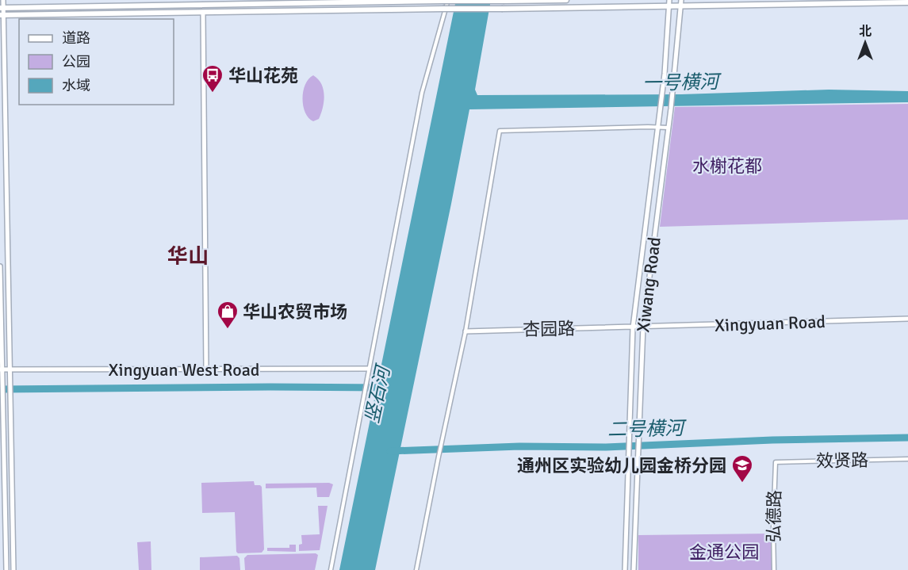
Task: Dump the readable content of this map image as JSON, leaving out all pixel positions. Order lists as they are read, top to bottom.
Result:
{
  "streets": {
    "main road": [
      "Xiwang Road",
      "Xingyuan Road",
      "杏园路",
      "Xingyuan West Road"
    ],
    "street": ["效贤路", "弘德路"]
  },
  "crossings": [
    ["Xiwang Road", "Xingyuan Road"],
    ["Xiwang Road", "杏园路"],
    ["Xingyuan Road", "杏园路"],
    ["效贤路", "弘德路"]
  ],
  "districts": ["华山"],
  "water": ["一号横河", "竖石河", "二号横河"],
  "parks": ["水榭花都", "金通公园"],
  "places": {
    "bus stop": ["华山花苑"],
    "shop": ["华山农贸市场"],
    "school or university": ["通州区实验幼儿园金桥分园"]
  },
  "legend": ["道路", "公园", "水域"],
  "north": "top"
}
